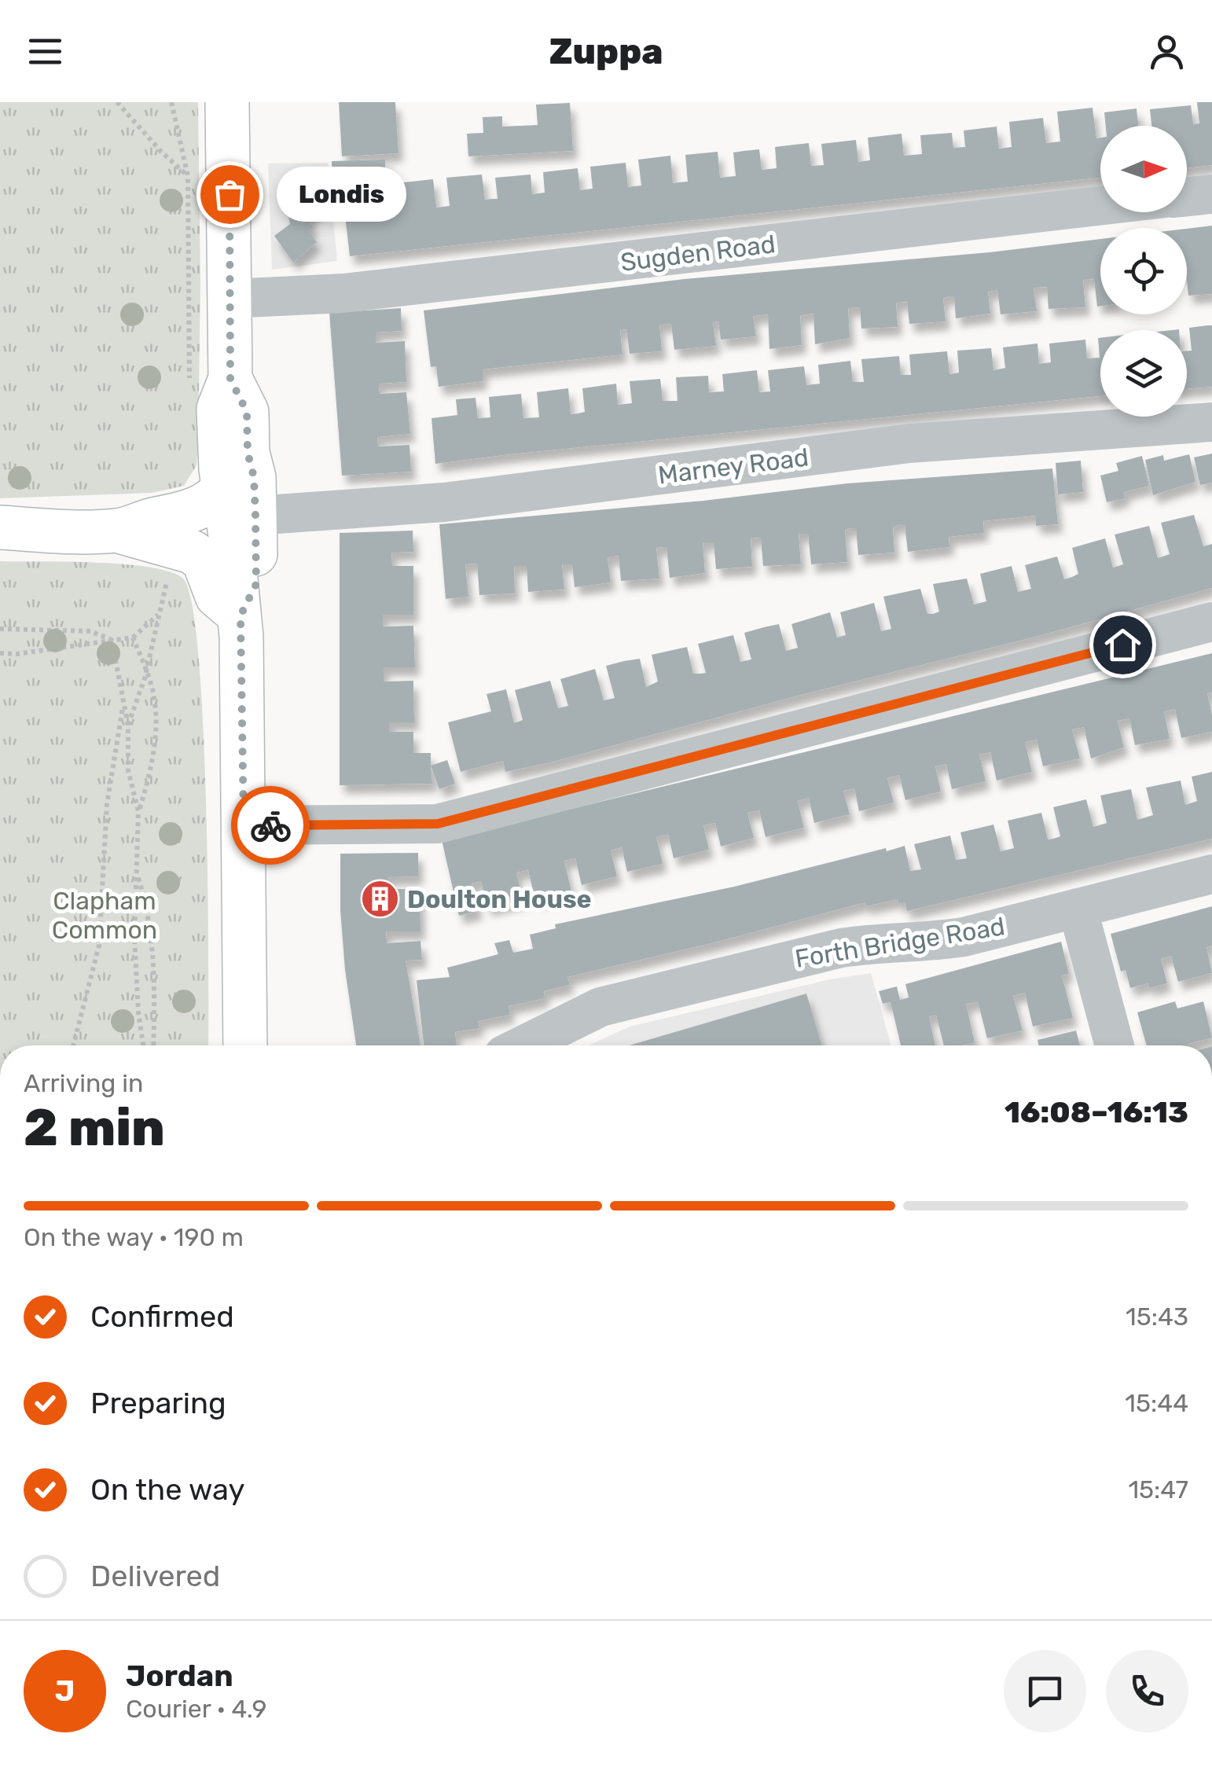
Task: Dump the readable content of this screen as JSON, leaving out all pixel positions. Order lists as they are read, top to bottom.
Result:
{
  "streets": {
    "street": ["Sugden Road", "Marney Road", "Forth Bridge Road"]
  },
  "parks": ["Clapham Common"],
  "places": {
    "other": ["Londis"],
    "building": ["Doulton House"]
  },
  "north": "right",
  "page": {
    "header": "Zuppa",
    "bubble": "Londis",
    "heading": ["2 min", "Arriving in", "16:08–16:13"],
    "panel": ["Jordan", "Courier · 4.9"],
    "bar": "On the way · 190 m",
    "list": [
      ["Confirmed", "15:43"],
      ["Preparing", "15:44"],
      ["On the way", "15:47"],
      "Delivered"
    ],
    "round": "J"
  }
}
